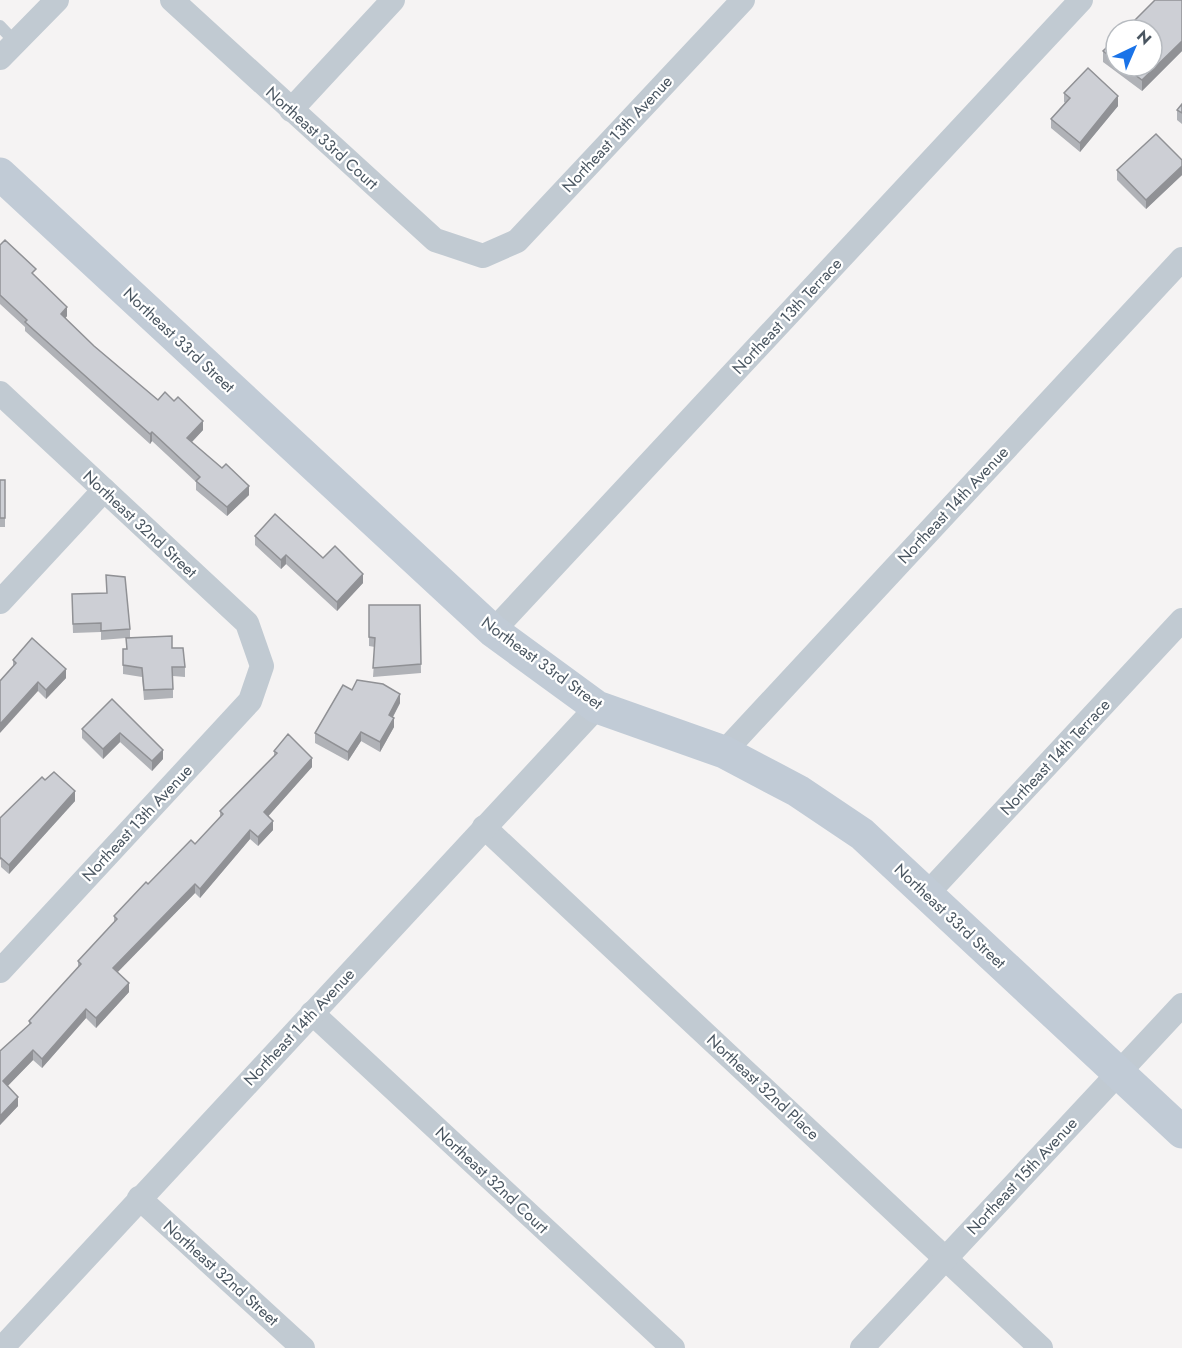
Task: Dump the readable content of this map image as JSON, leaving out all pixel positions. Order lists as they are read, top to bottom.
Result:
{
  "streets": {
    "street": [
      "Northeast 13th Avenue",
      "Northeast 33rd Court",
      "Northeast 13th Terrace",
      "Northeast 33rd Street",
      "Northeast 14th Avenue",
      "Northeast 32nd Street",
      "Northeast 14th Terrace",
      "Northeast 32nd Place",
      "Northeast 15th Avenue",
      "Northeast 32nd Court"
    ]
  },
  "crossings": [
    ["Northeast 13th Avenue", "Northeast 33rd Court"],
    ["Northeast 13th Avenue", "Northeast 32nd Street"],
    ["Northeast 13th Terrace", "Northeast 33rd Street"],
    ["Northeast 33rd Street", "Northeast 14th Avenue"],
    ["Northeast 33rd Street", "Northeast 14th Terrace"],
    ["Northeast 33rd Street", "Northeast 15th Avenue"],
    ["Northeast 14th Avenue", "Northeast 32nd Street"],
    ["Northeast 14th Avenue", "Northeast 32nd Place"],
    ["Northeast 14th Avenue", "Northeast 32nd Court"],
    ["Northeast 32nd Place", "Northeast 15th Avenue"]
  ],
  "north": "top right"
}
